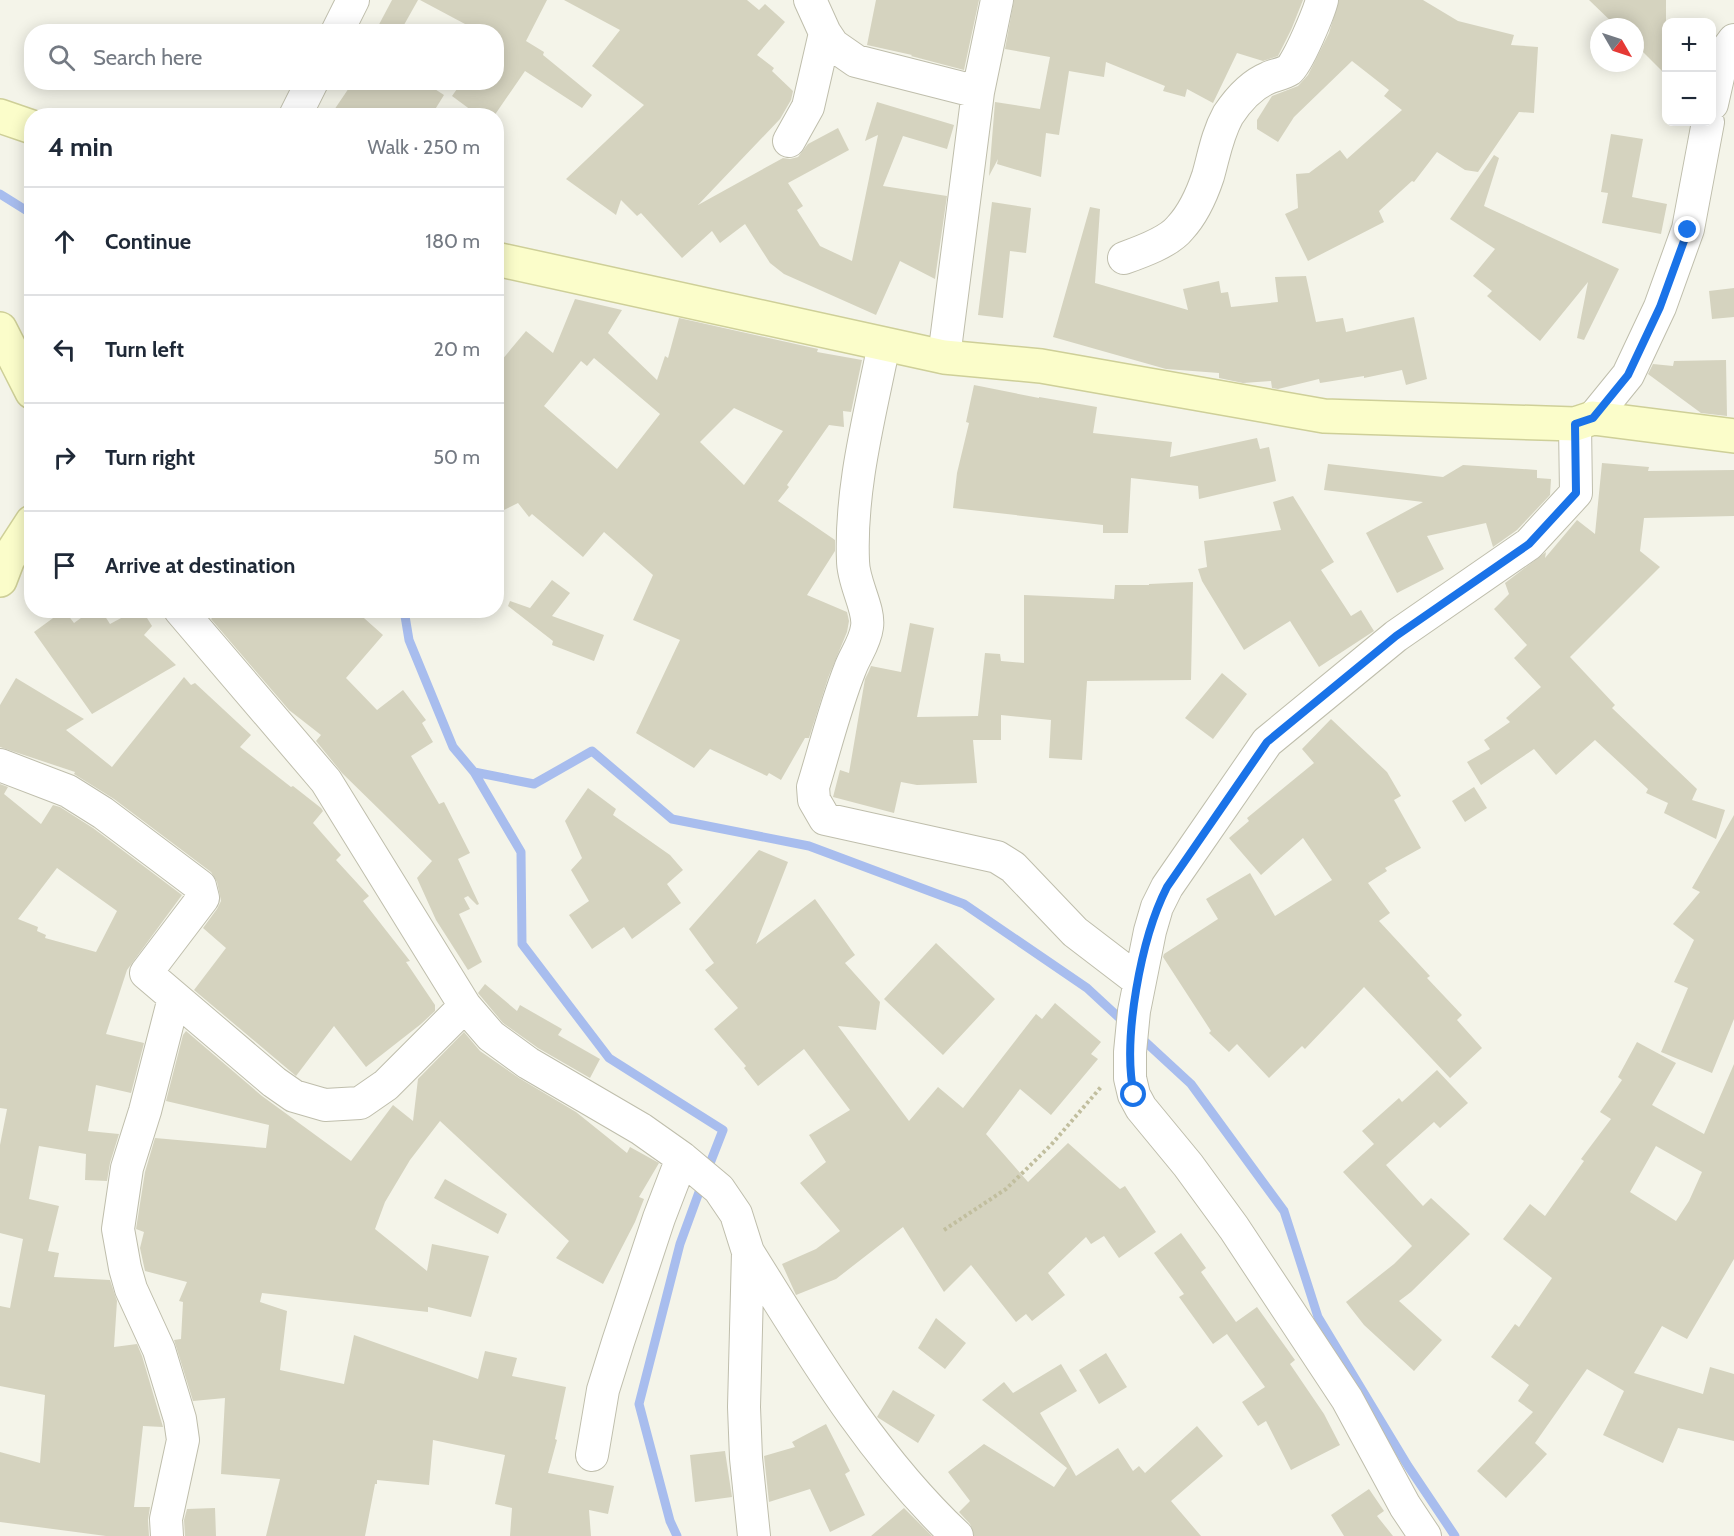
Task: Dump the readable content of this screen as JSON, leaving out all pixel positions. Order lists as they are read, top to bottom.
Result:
{
  "north": "bottom right",
  "page": {
    "map_buttons": ["+", "−"],
    "search": "Search here",
    "heading": ["4 min", "Walk · 250 m"],
    "list": [
      ["Continue", "180 m"],
      ["Turn left", "20 m"],
      ["Turn right", "50 m"],
      "Arrive at destination"
    ]
  }
}
